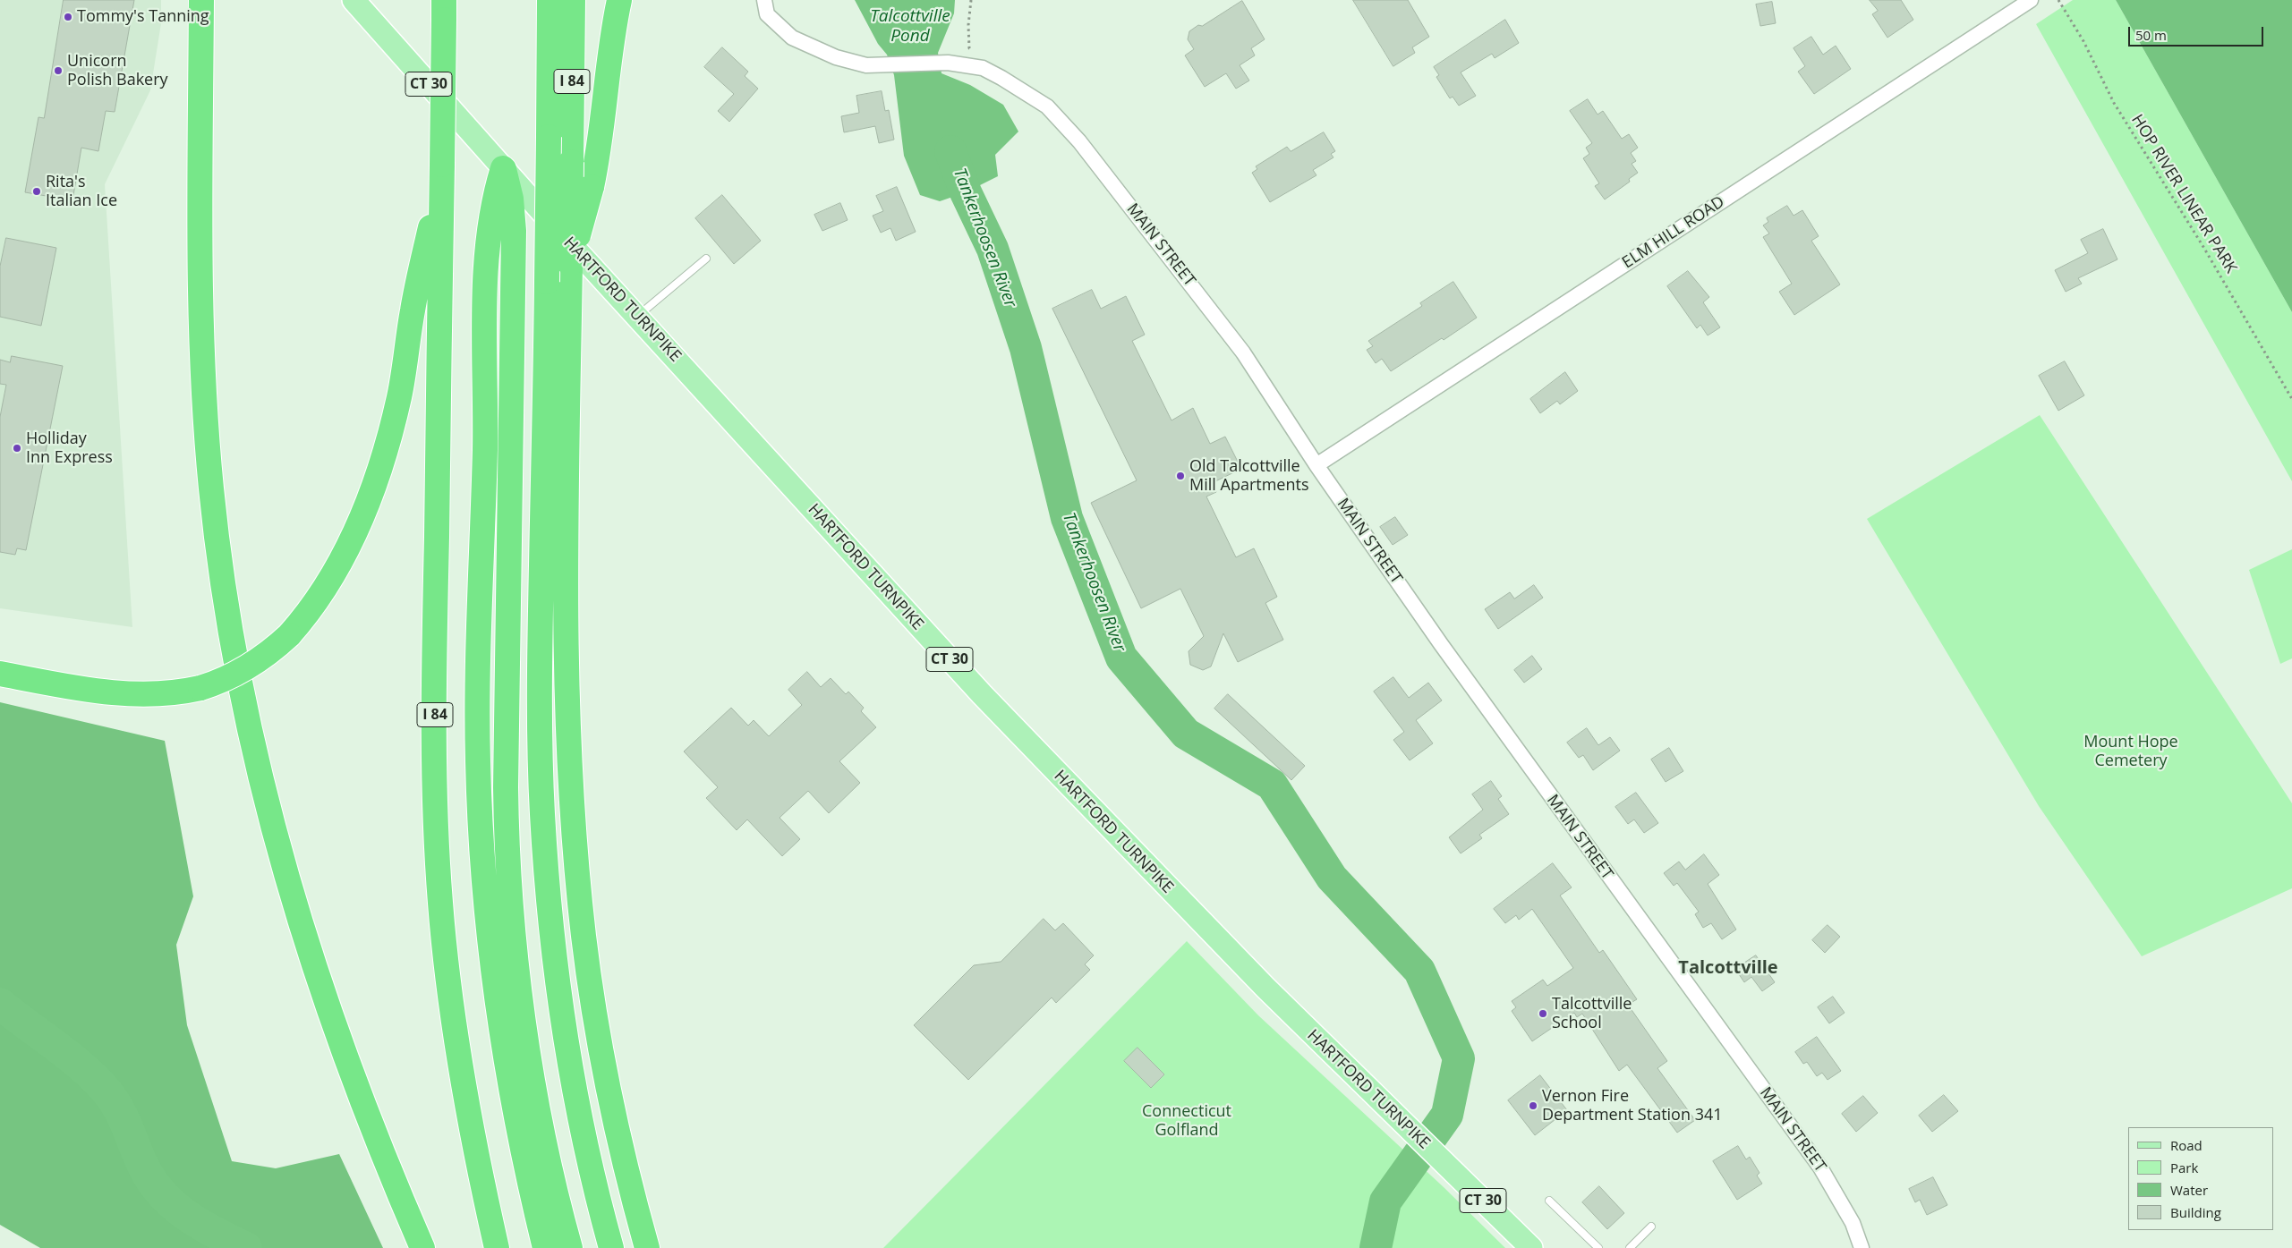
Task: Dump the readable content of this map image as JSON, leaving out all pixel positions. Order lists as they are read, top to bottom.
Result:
{
  "streets": {
    "highway": ["I 84"],
    "main road": ["CT 30", "HARTFORD TURNPIKE"],
    "street": ["ELM HILL ROAD", "MAIN STREET"],
    "path": ["HOP RIVER LINEAR PARK"]
  },
  "crossings": [
    ["ELM HILL ROAD", "MAIN STREET"]
  ],
  "districts": ["Talcottville"],
  "water": ["Talcottville Pond", "Tankerhoosen River"],
  "parks": ["Mount Hope Cemetery", "Connecticut Golfland"],
  "places": [
    "Tommy's Tanning",
    "Unicorn Polish Bakery",
    "Rita's Italian Ice",
    "Holliday Inn Express",
    "Old Talcottville Mill Apartments",
    "Talcottville School",
    "Vernon Fire Department Station 341"
  ],
  "legend": [
    "Road",
    "Park",
    "Water",
    "Building"
  ],
  "scale_bar": "50 m"
}
